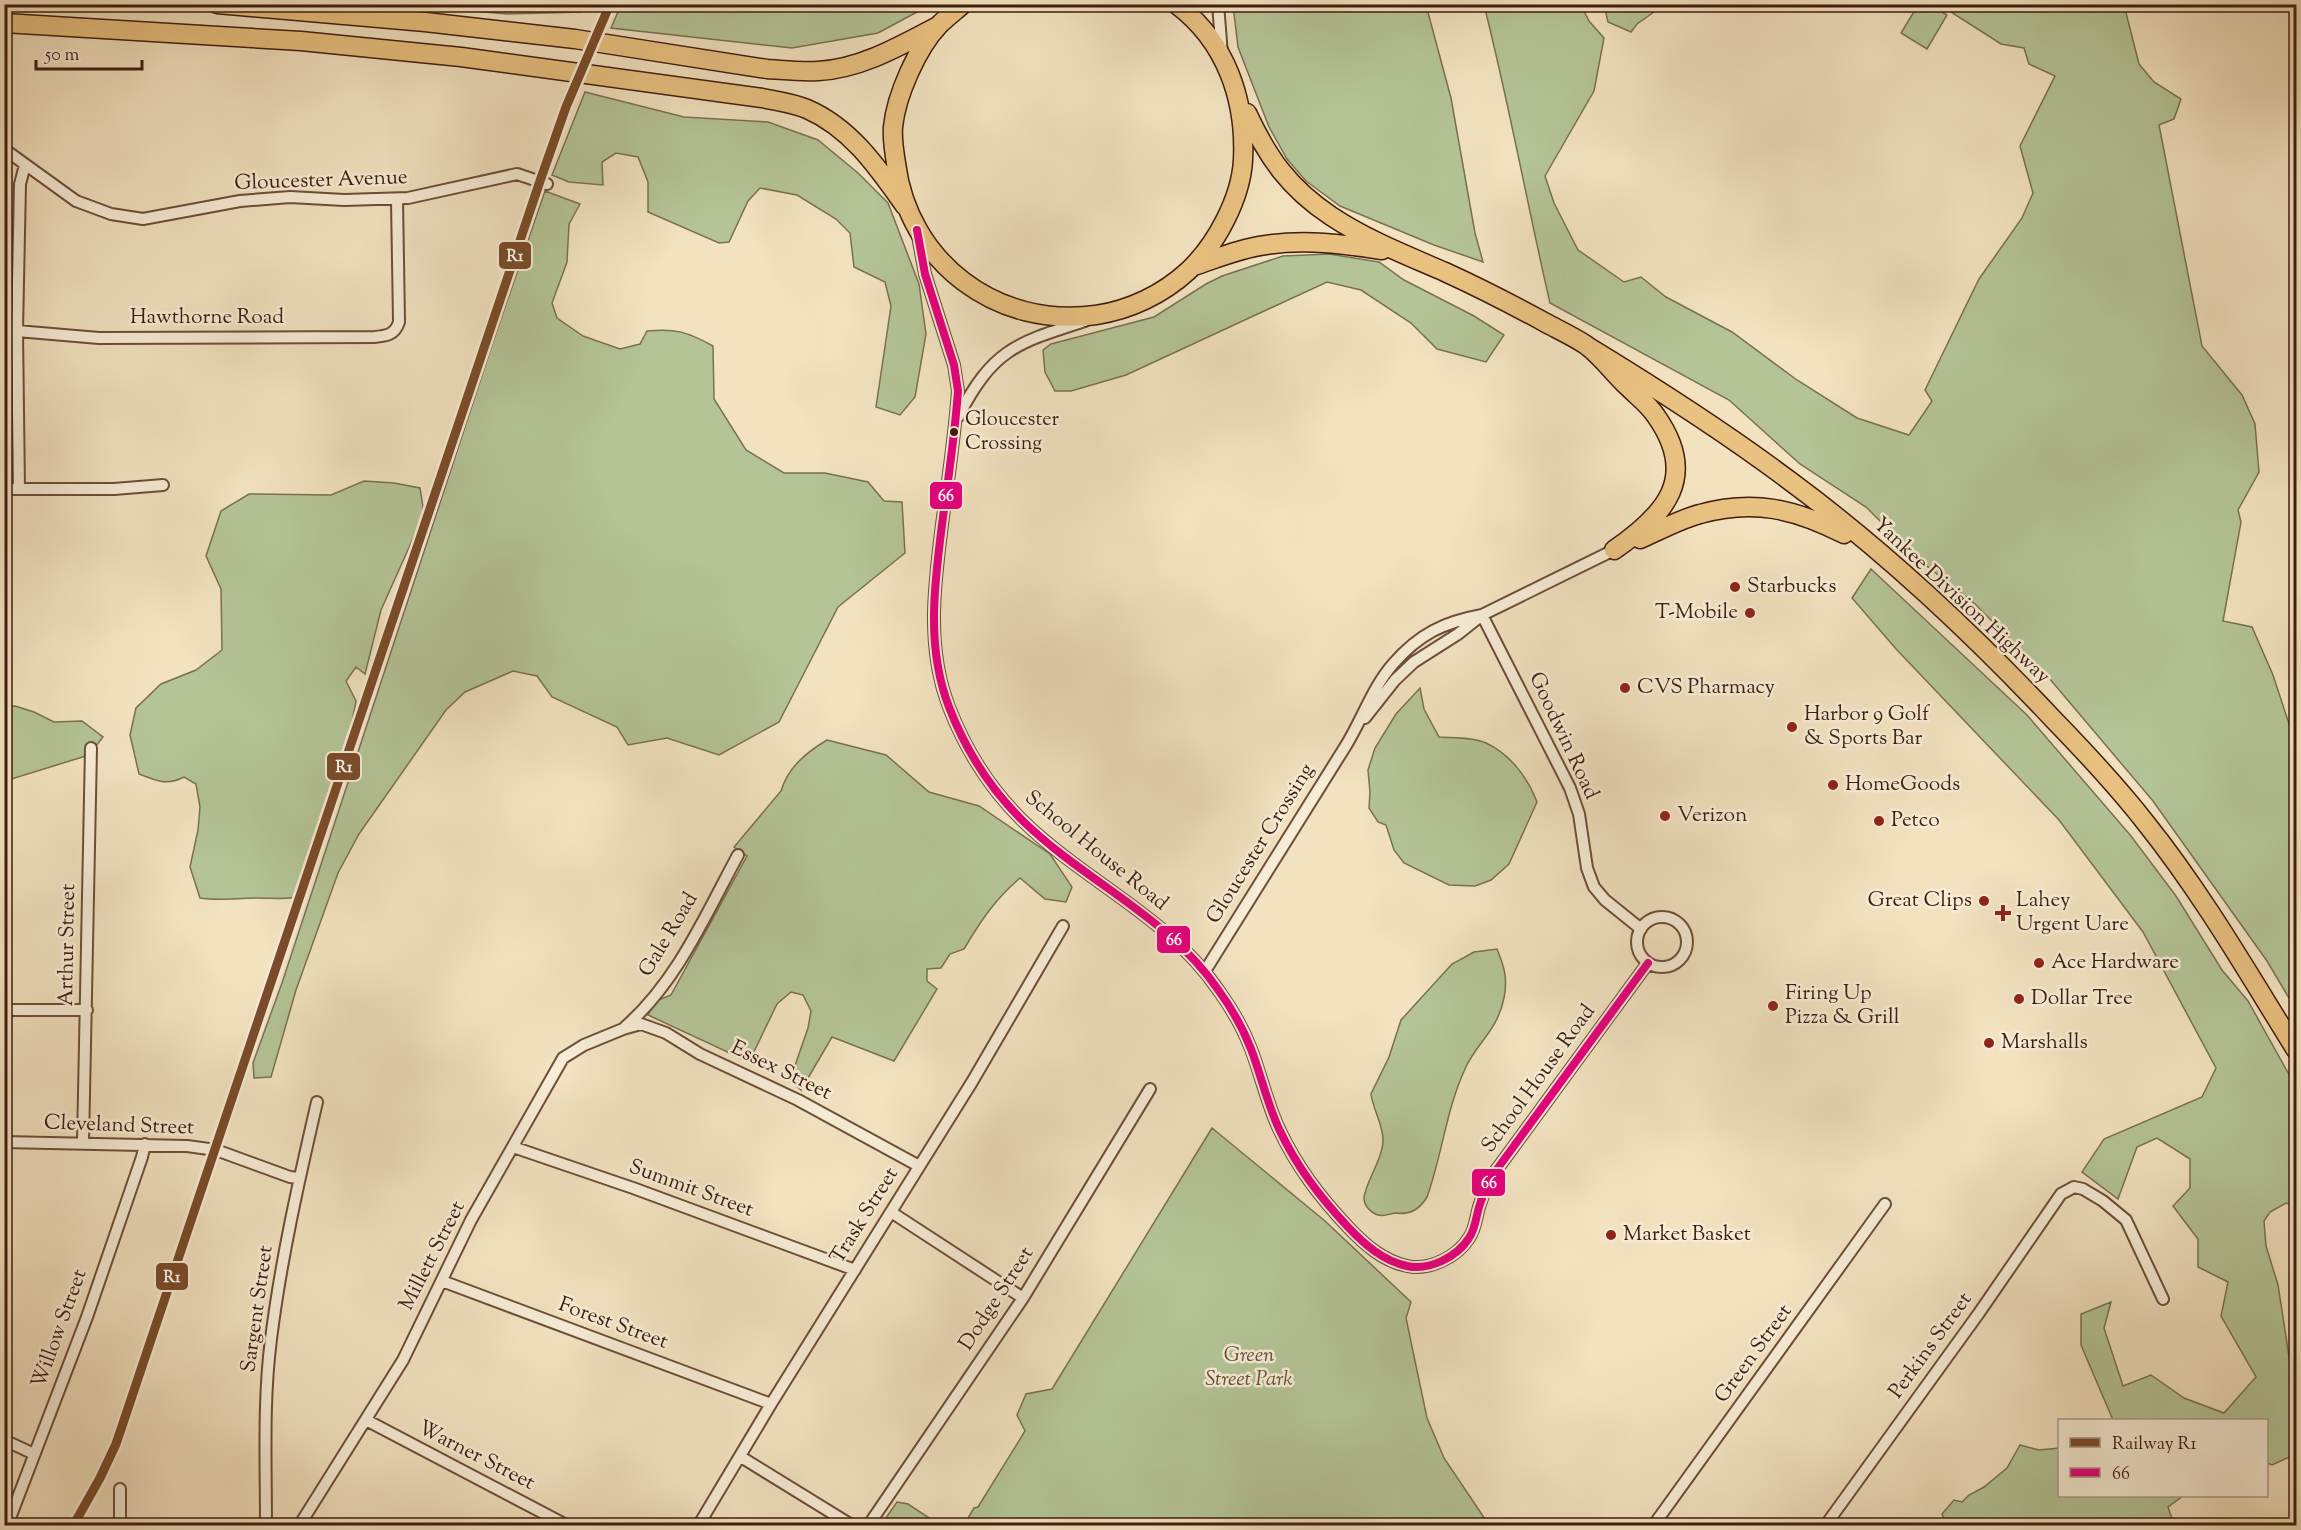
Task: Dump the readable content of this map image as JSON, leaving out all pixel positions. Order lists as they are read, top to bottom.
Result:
{
  "streets": {
    "highway": ["Yankee Division Highway"],
    "street": [
      "Gloucester Avenue",
      "Hawthorne Road",
      "Goodwin Road",
      "Gloucester Crossing",
      "School House Road",
      "Gale Road",
      "Arthur Street",
      "Essex Street",
      "Cleveland Street",
      "Summit Street",
      "Trask Street",
      "Millett Street",
      "Dodge Street",
      "Sargent Street",
      "Forest Street",
      "Willow Street",
      "Perkins Street",
      "Green Street",
      "Warner Street"
    ]
  },
  "crossings": [
    ["Gloucester Avenue", "Hawthorne Road"],
    ["Goodwin Road", "Gloucester Crossing"],
    ["Goodwin Road", "School House Road"],
    ["Gloucester Crossing", "School House Road"],
    ["Gale Road", "Essex Street"],
    ["Gale Road", "Millett Street"],
    ["Arthur Street", "Cleveland Street"],
    ["Essex Street", "Trask Street"],
    ["Essex Street", "Millett Street"],
    ["Cleveland Street", "Sargent Street"],
    ["Cleveland Street", "Willow Street"],
    ["Summit Street", "Trask Street"],
    ["Summit Street", "Millett Street"],
    ["Trask Street", "Forest Street"],
    ["Millett Street", "Forest Street"],
    ["Millett Street", "Warner Street"]
  ],
  "parks": ["Green Street Park"],
  "places": {
    "other": [
      "Gloucester Crossing",
      "Starbucks",
      "T-Mobile",
      "CVS Pharmacy",
      "Harbor 9 Golf & Sports Bar",
      "HomeGoods",
      "Verizon",
      "Petco",
      "Great Clips",
      "Ace Hardware",
      "Dollar Tree",
      "Firing Up Pizza & Grill",
      "Marshalls",
      "Market Basket"
    ],
    "health": ["Lahey Urgent Uare"]
  },
  "lines": ["rail line R1", "transit line 66"],
  "legend": ["Railway R1", "66"],
  "scale_bar": "50 m"
}
